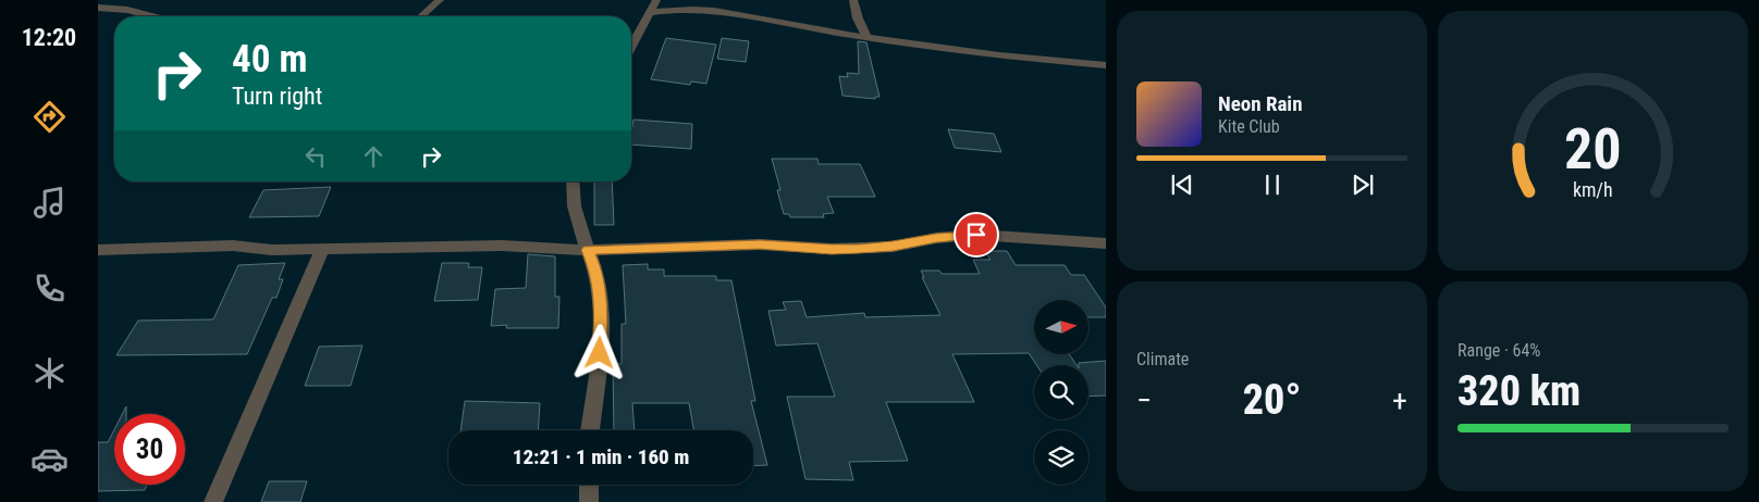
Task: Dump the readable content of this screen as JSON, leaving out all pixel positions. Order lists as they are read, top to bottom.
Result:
{
  "north": "right",
  "page": {
    "tabs": "12:20",
    "turn": ["40 m", "Turn right"],
    "song": ["Neon Rain", "Kite Club"],
    "tile": [
      "Climate",
      ["Range · 64%", "320 km"]
    ],
    "heat": ["−", "20°", "+"],
    "limit": "30",
    "trip": "12:21 · 1 min · 160 m",
    "gauge": ["20", "km/h"]
  }
}
